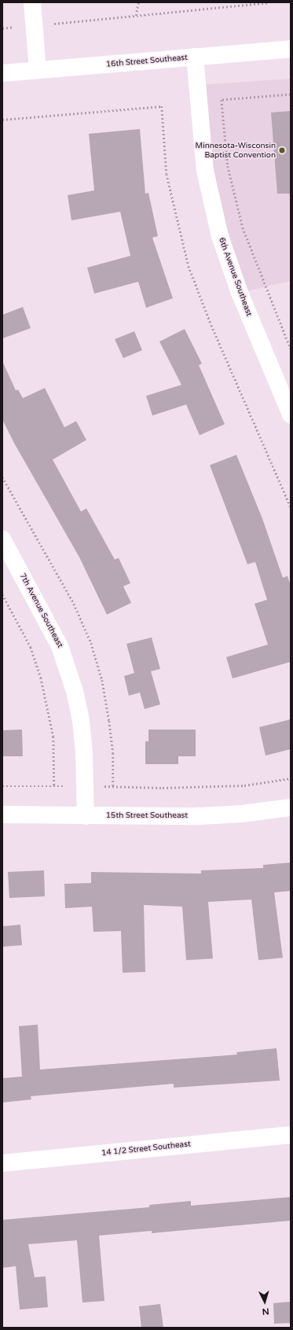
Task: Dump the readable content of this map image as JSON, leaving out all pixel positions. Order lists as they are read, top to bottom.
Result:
{
  "streets": {
    "street": [
      "16th Street Southeast",
      "6th Avenue Southeast",
      "7th Avenue Southeast",
      "15th Street Southeast",
      "14 1/2 Street Southeast"
    ]
  },
  "crossings": [
    ["16th Street Southeast", "6th Avenue Southeast"],
    ["7th Avenue Southeast", "15th Street Southeast"]
  ],
  "places": ["Minnesota-Wisconsin Baptist Convention"],
  "north": "bottom"
}
